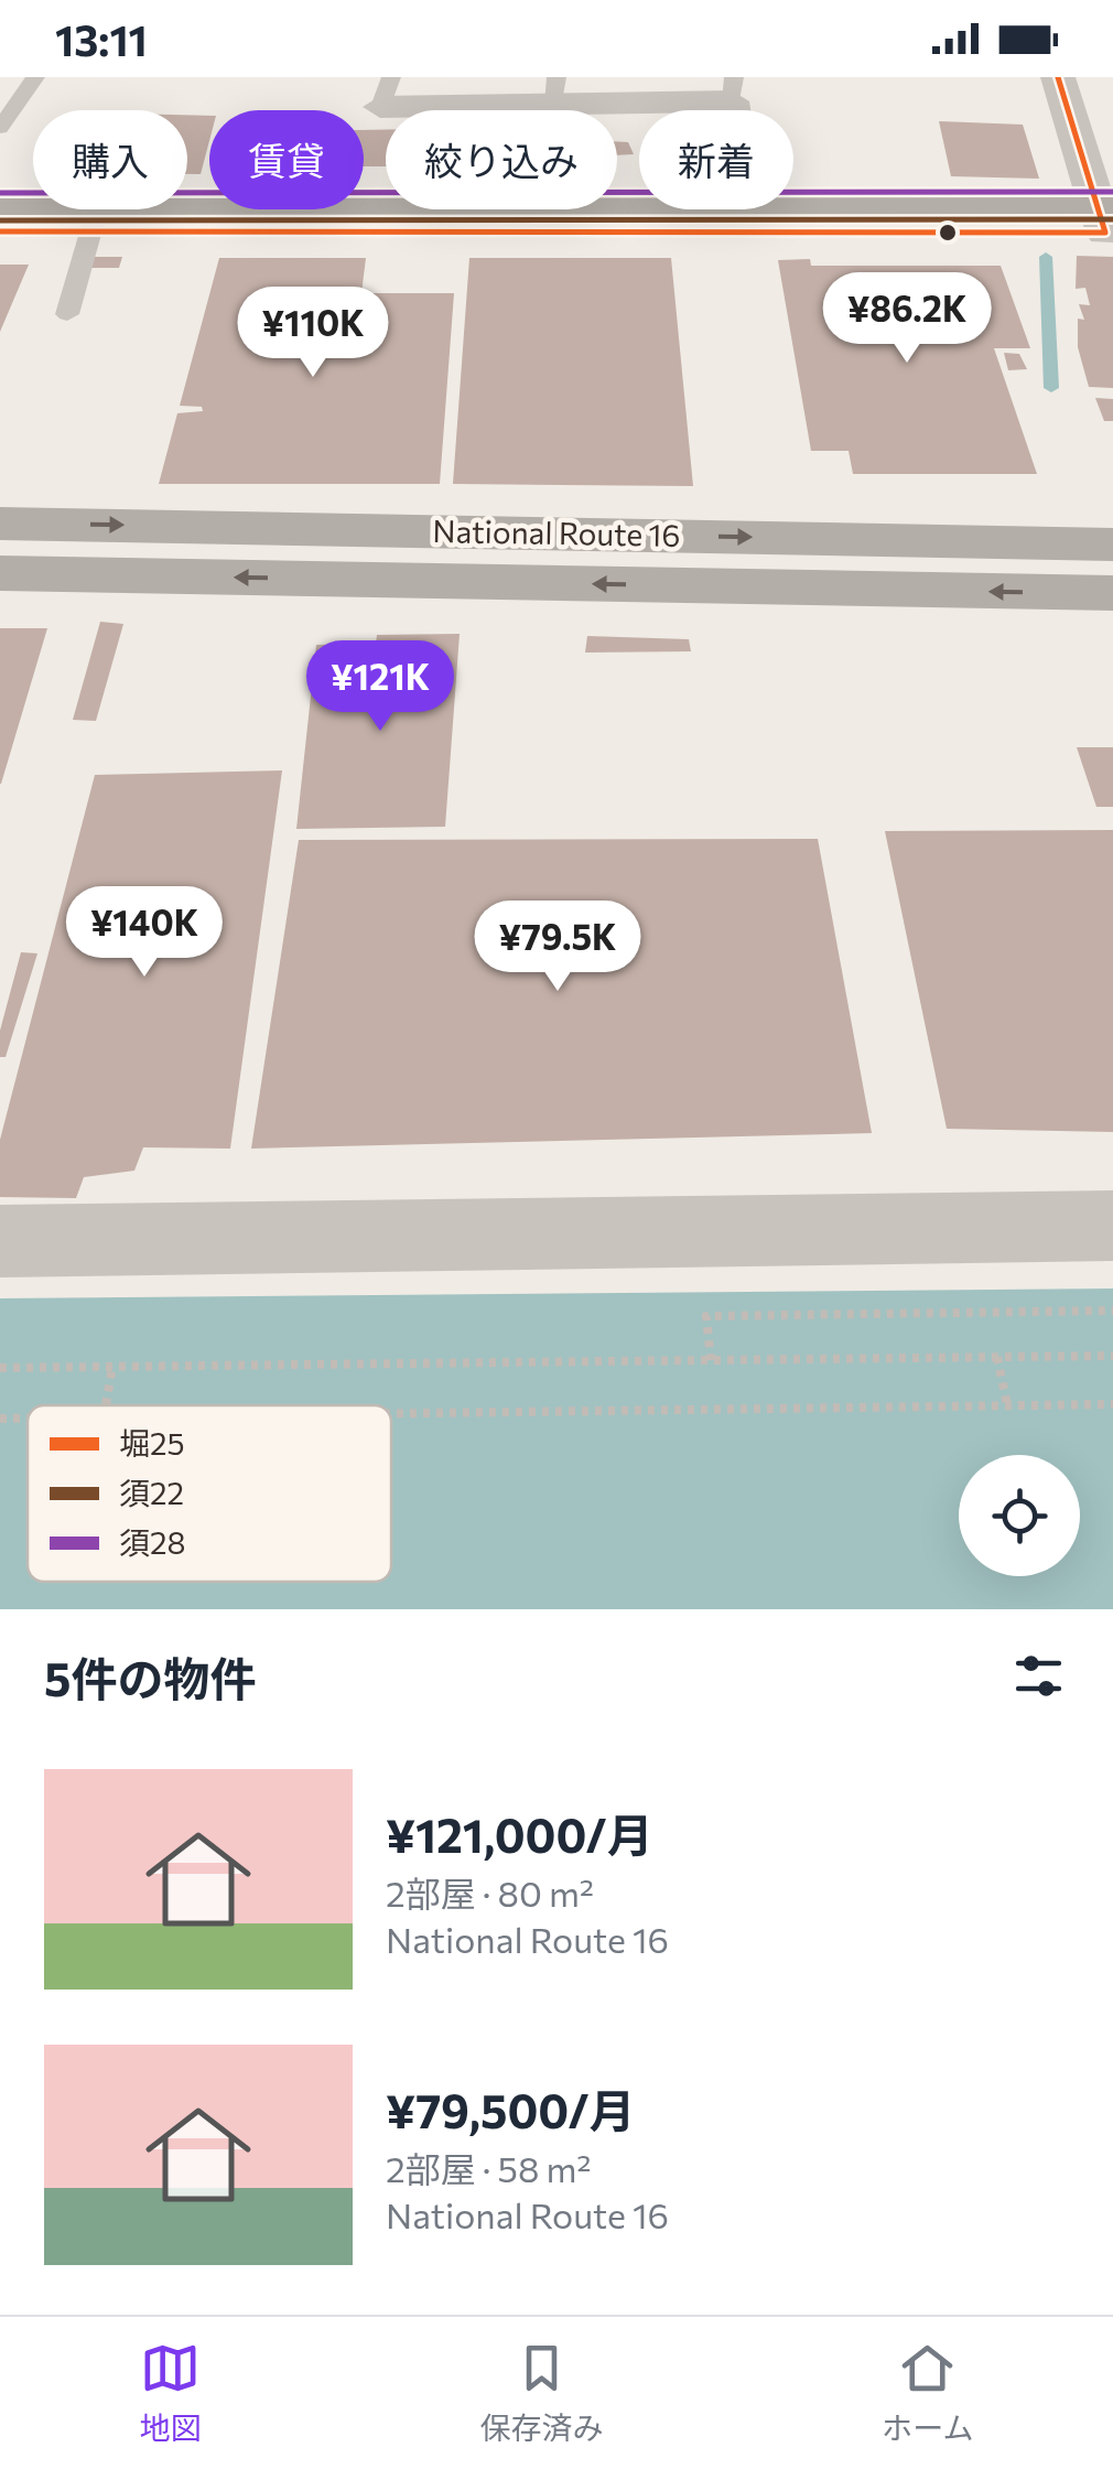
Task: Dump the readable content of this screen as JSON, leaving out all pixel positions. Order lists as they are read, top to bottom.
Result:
{
  "streets": {
    "highway": ["National Route 16"]
  },
  "lines": ["transit line 堀25", "transit line 須28", "transit line 須22"],
  "legend": ["堀25", "須22", "須28"],
  "page": {
    "status": "13:11",
    "chip": [
      "購入",
      "賃貸",
      "絞り込み",
      "新着"
    ],
    "price": [
      "¥86.2K",
      "¥110K",
      "¥121K",
      "¥140K",
      "¥79.5K"
    ],
    "heading": "5件の物件",
    "list": [
      {
        "name": "¥121,000/月",
        "note": "2部屋 · 80 m² · National Route 16"
      },
      {
        "name": "¥79,500/月",
        "note": "2部屋 · 58 m² · National Route 16"
      }
    ],
    "tabs": ["地図", "保存済み", "ホーム"]
  }
}
